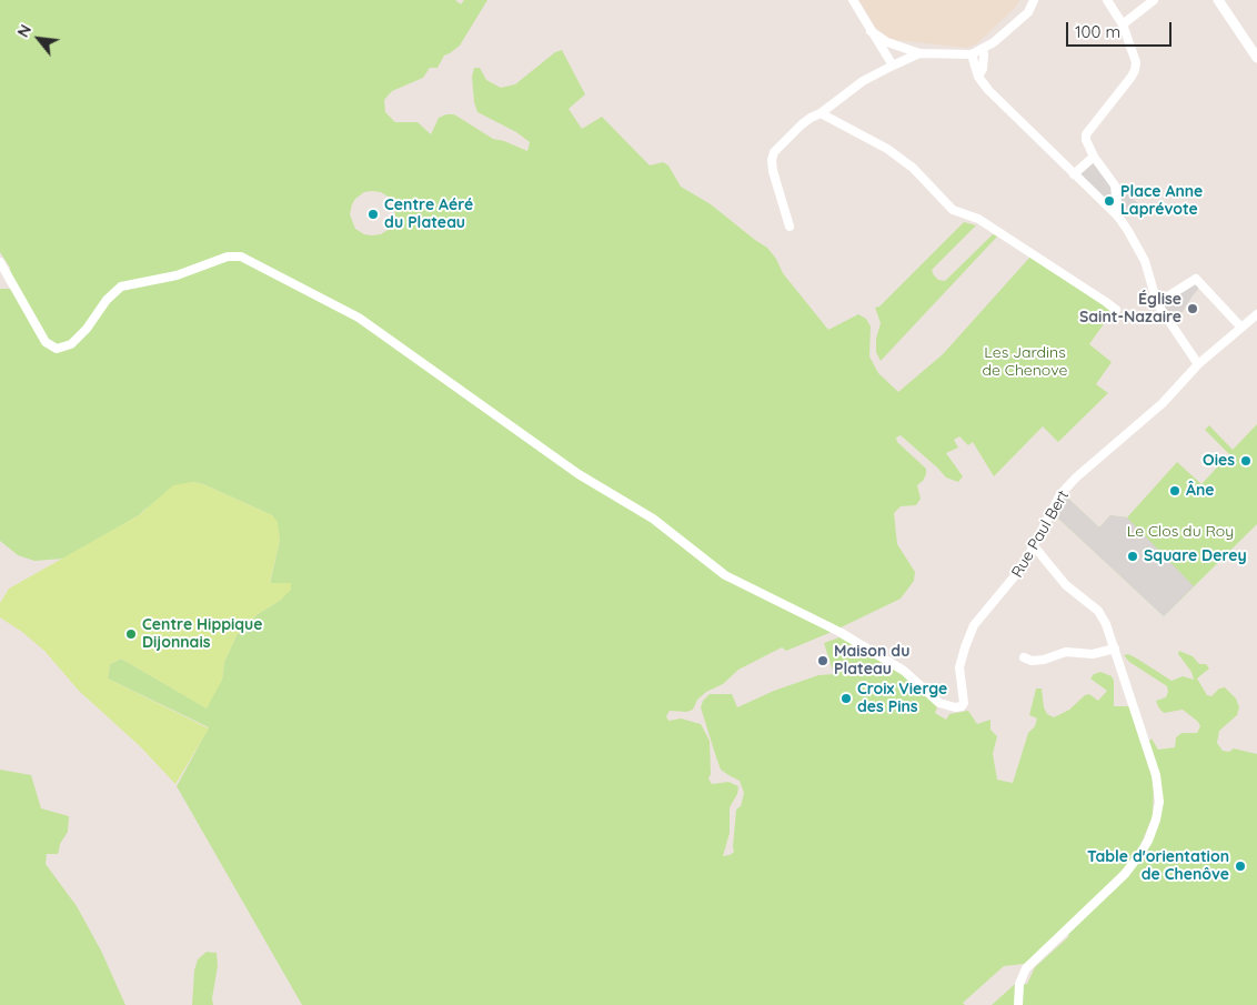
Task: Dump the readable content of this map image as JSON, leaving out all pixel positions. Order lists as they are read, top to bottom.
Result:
{
  "streets": {
    "street": ["Rue Paul Bert"]
  },
  "parks": ["Les Jardins de Chenove", "Le Clos du Roy"],
  "places": [
    "Place Anne Laprévote",
    "Centre Aéré du Plateau",
    "Église Saint-Nazaire",
    "Oies",
    "Âne",
    "Square Derey",
    "Centre Hippique Dijonnais",
    "Maison du Plateau",
    "Croix Vierge des Pins",
    "Table d'orientation de Chenôve"
  ],
  "scale_bar": "100 m",
  "north": "top left"
}
